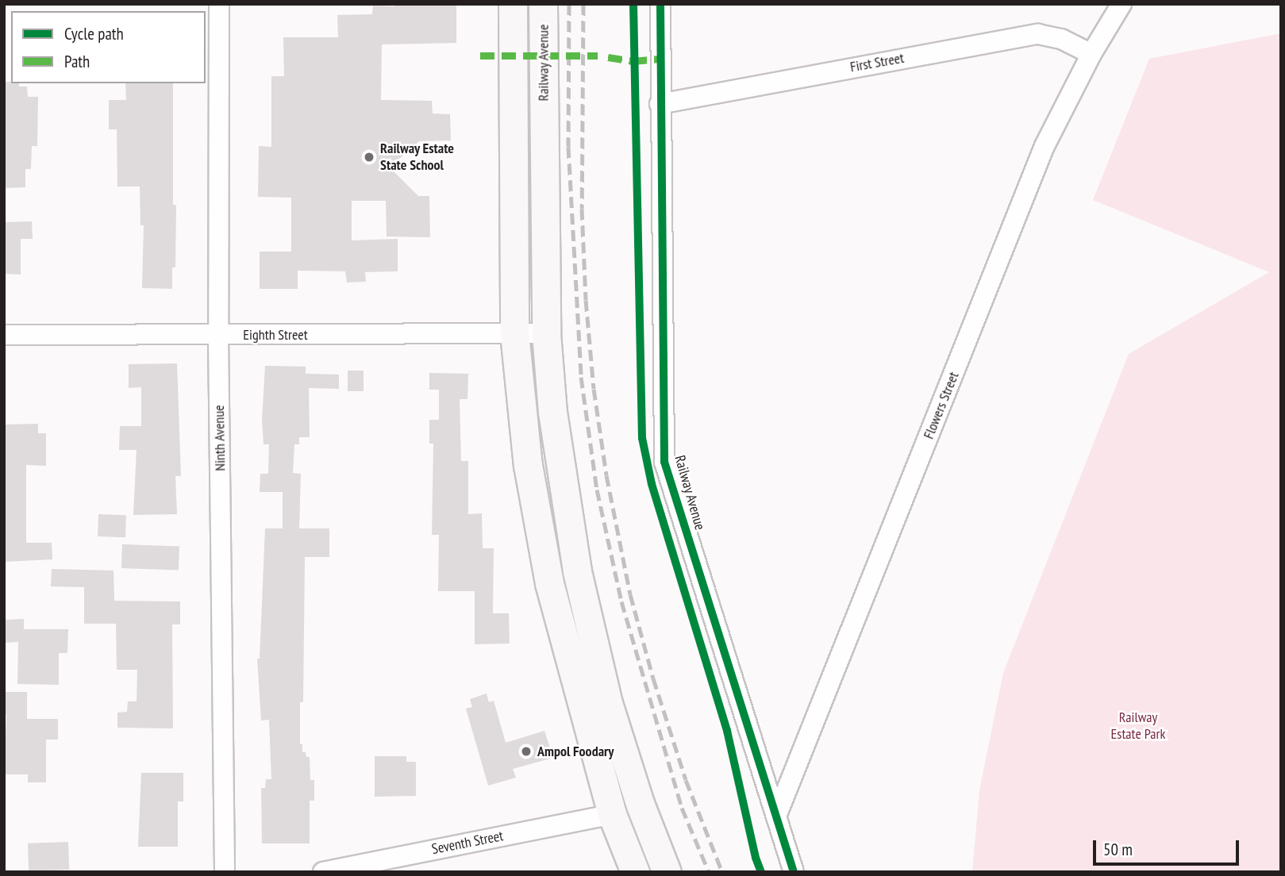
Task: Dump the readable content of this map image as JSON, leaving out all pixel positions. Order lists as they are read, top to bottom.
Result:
{
  "streets": {
    "main road": ["Railway Avenue"],
    "street": [
      "First Street",
      "Eighth Street",
      "Flowers Street",
      "Ninth Avenue",
      "Seventh Street"
    ]
  },
  "crossings": [
    ["Railway Avenue", "First Street"],
    ["Railway Avenue", "Eighth Street"],
    ["Railway Avenue", "Flowers Street"],
    ["First Street", "Flowers Street"],
    ["Eighth Street", "Ninth Avenue"]
  ],
  "parks": ["Railway Estate Park"],
  "places": ["Railway Estate State School", "Ampol Foodary"],
  "legend": ["Cycle path", "Path"],
  "scale_bar": "50 m"
}
